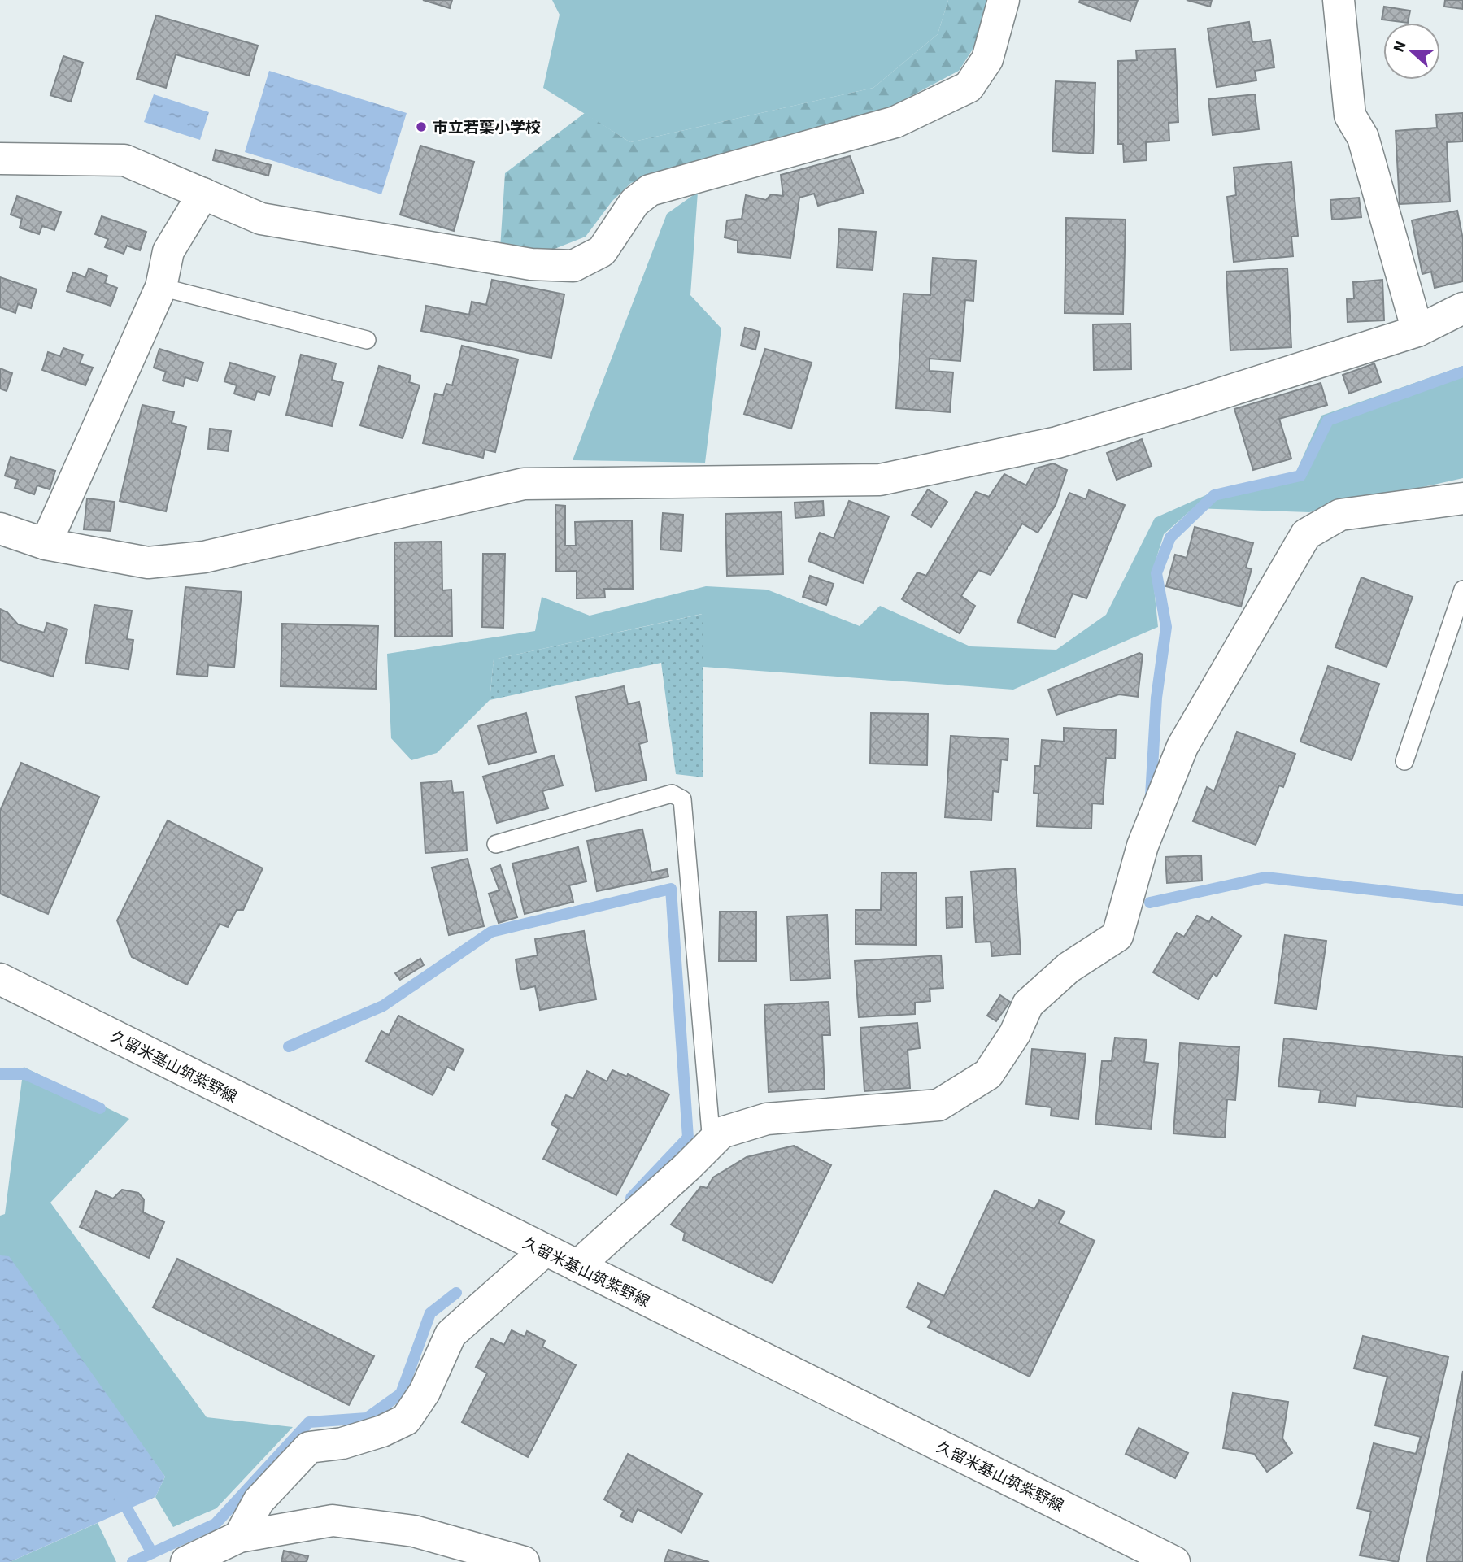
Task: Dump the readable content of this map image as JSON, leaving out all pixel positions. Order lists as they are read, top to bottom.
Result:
{
  "streets": {
    "street": ["久留米基山筑紫野線"]
  },
  "places": ["市立若葉小学校"],
  "north": "left"
}
